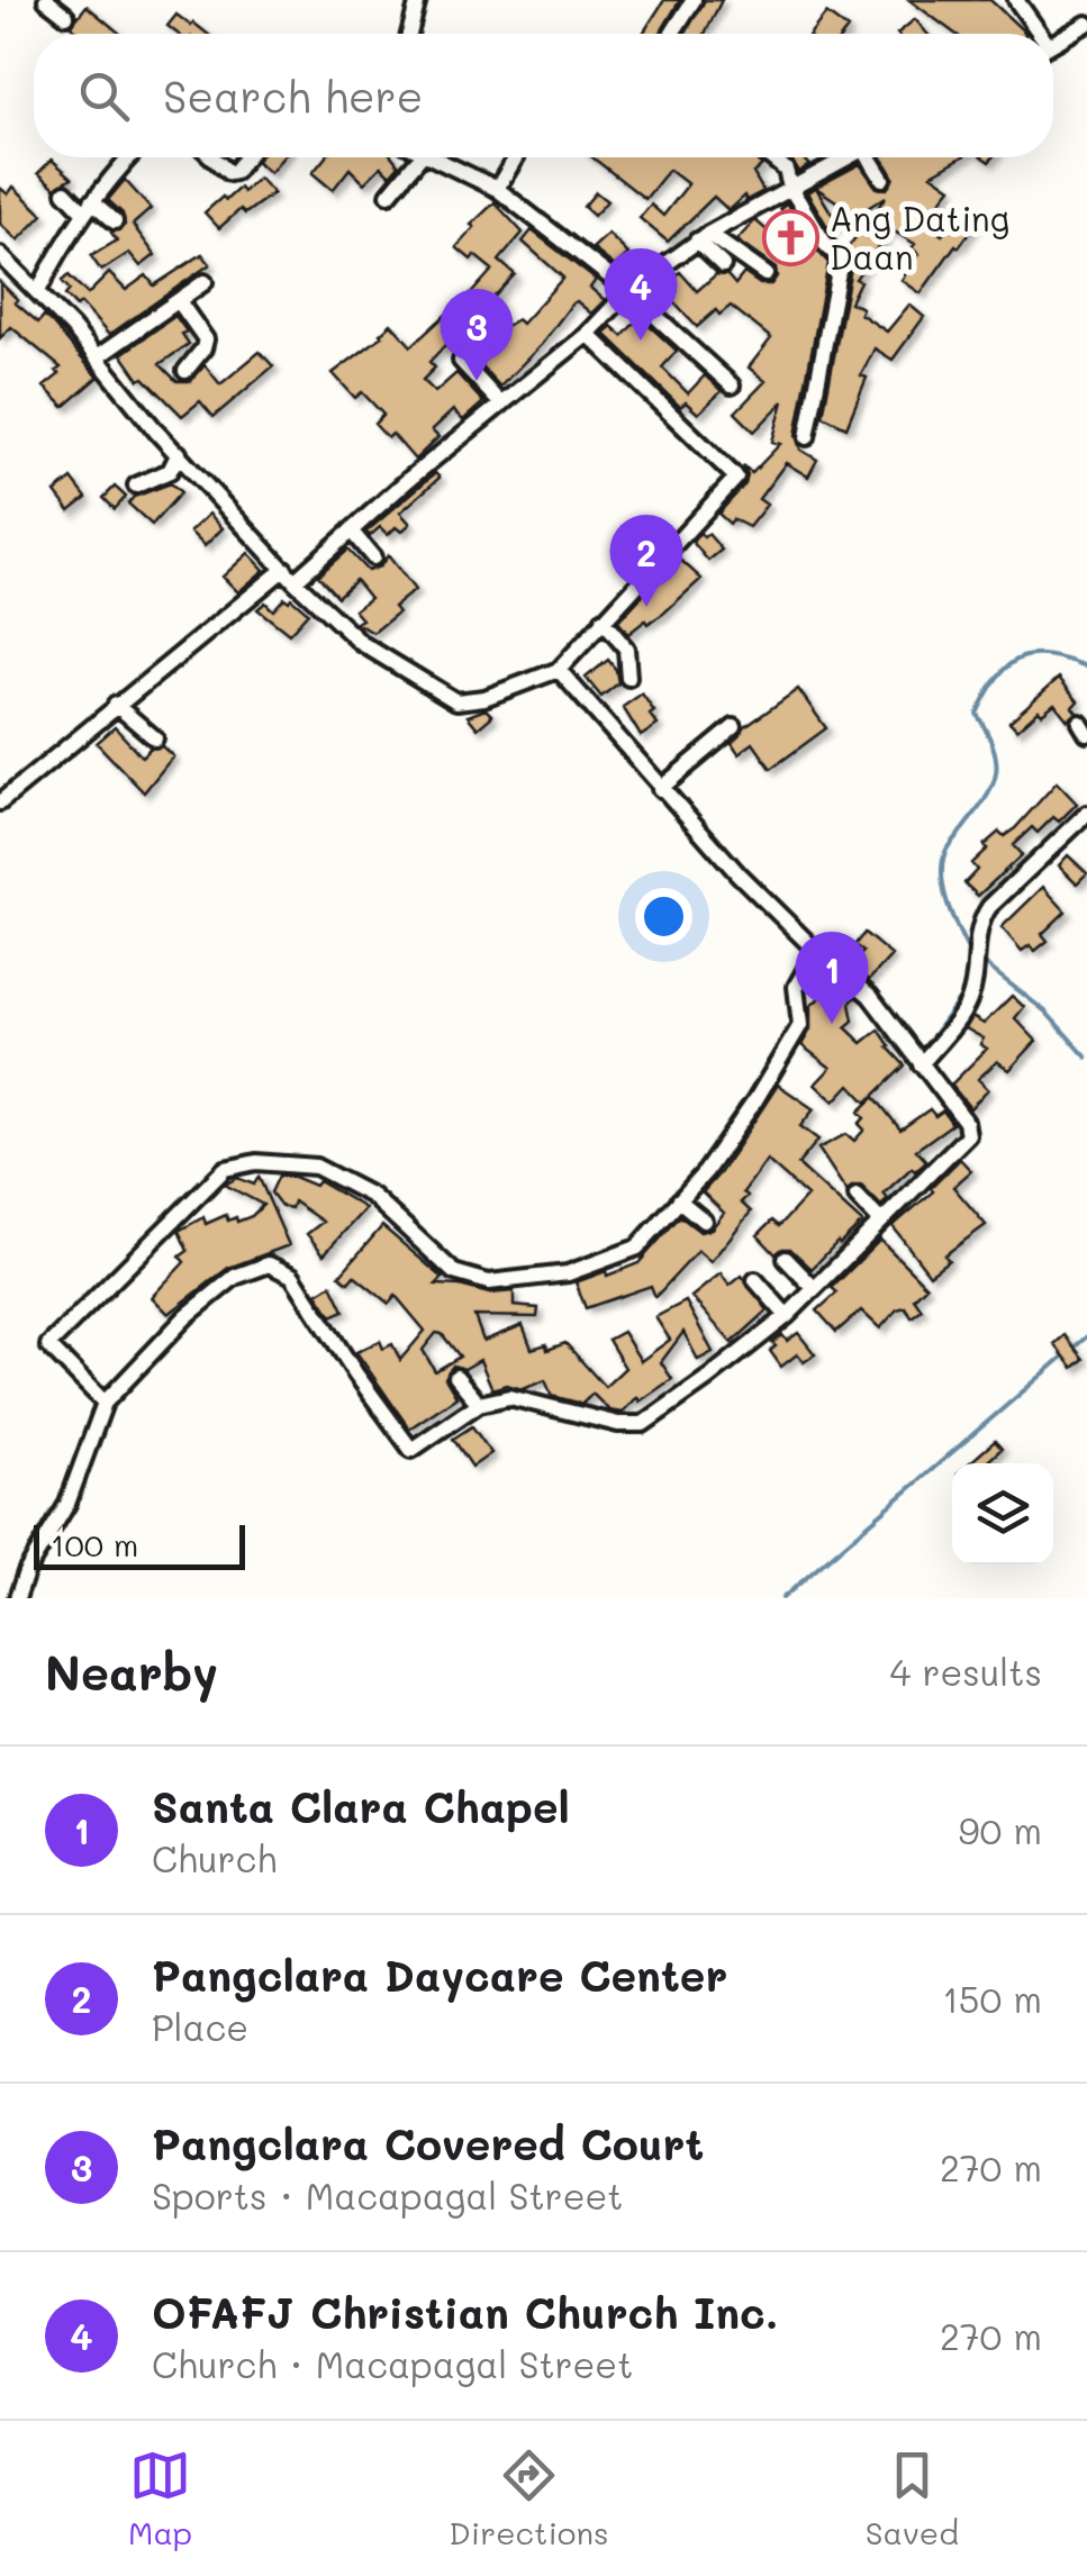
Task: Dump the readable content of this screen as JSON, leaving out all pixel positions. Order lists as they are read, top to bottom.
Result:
{
  "places": {
    "church": ["Ang Dating Daan"]
  },
  "scale_bar": "100 m",
  "page": {
    "search": "Search here",
    "pins": [
      "4",
      "3",
      "2",
      "1"
    ],
    "scale": "100 m",
    "heading": ["Nearby", "4 results"],
    "list": [
      {
        "mark": "1",
        "name": "Santa Clara Chapel",
        "note": "Church",
        "value": "90 m"
      },
      {
        "mark": "2",
        "name": "Pangclara Daycare Center",
        "note": "Place",
        "value": "150 m"
      },
      {
        "mark": "3",
        "name": "Pangclara Covered Court",
        "note": "Sports · Macapagal Street",
        "value": "270 m"
      },
      {
        "mark": "4",
        "name": "OFAFJ Christian Church Inc.",
        "note": "Church · Macapagal Street",
        "value": "270 m"
      }
    ],
    "nav": ["Map", "Directions", "Saved"]
  }
}
